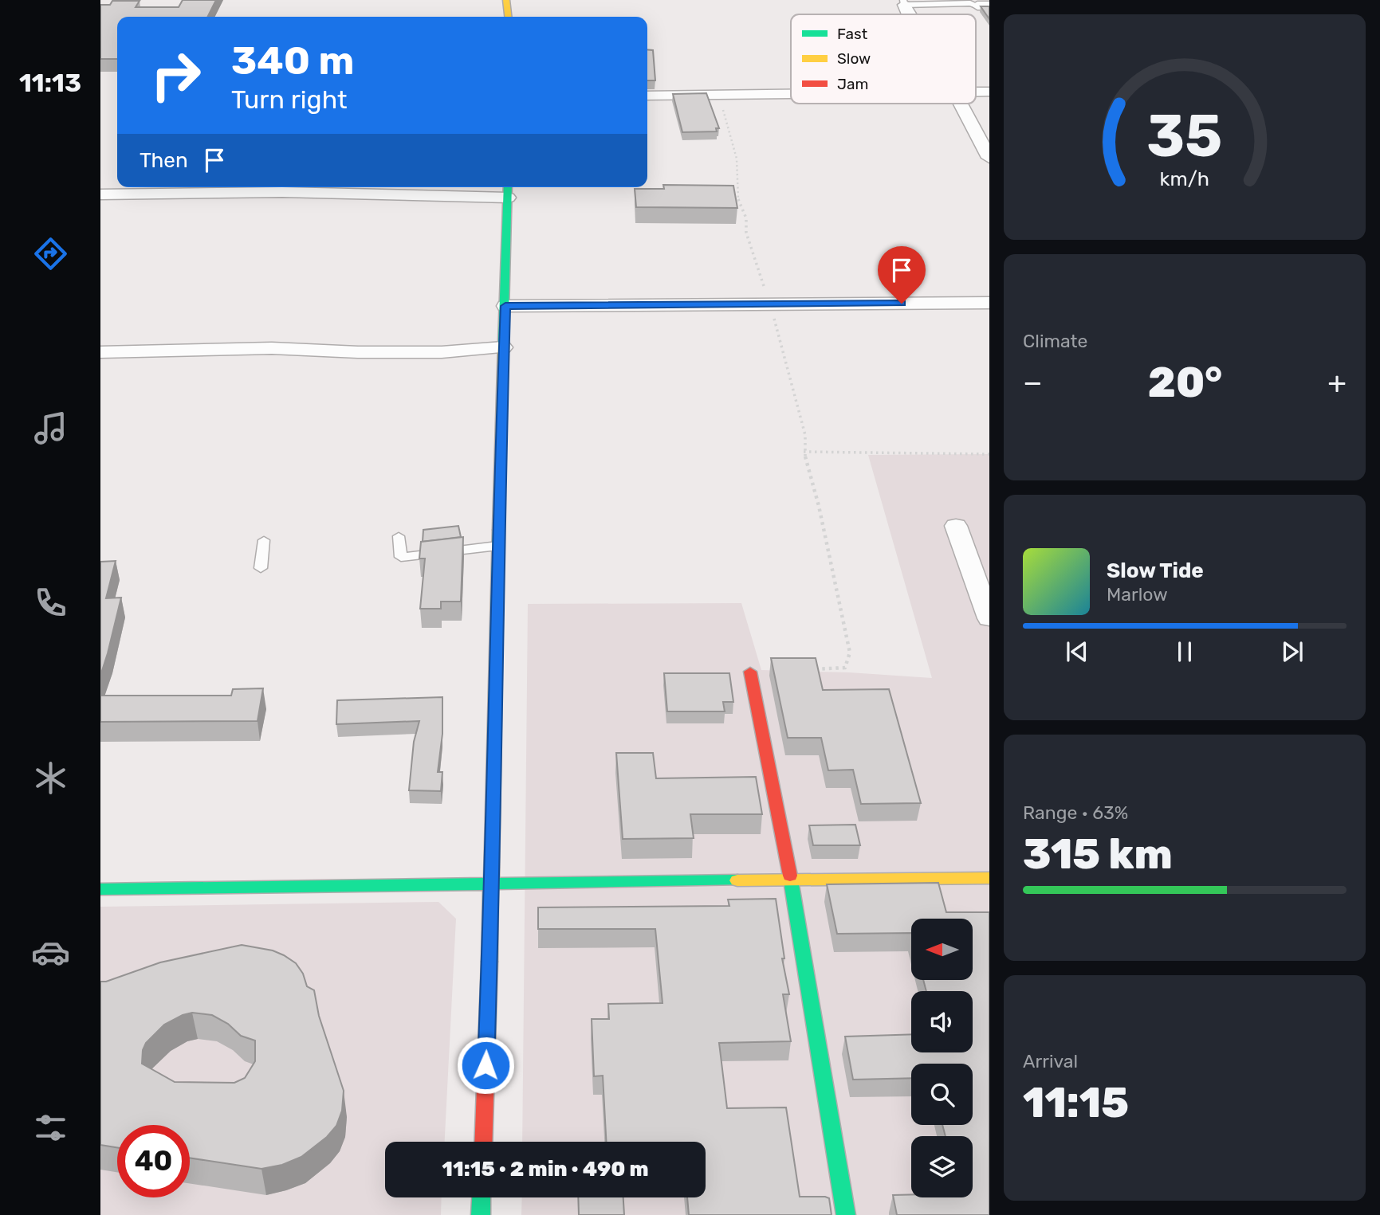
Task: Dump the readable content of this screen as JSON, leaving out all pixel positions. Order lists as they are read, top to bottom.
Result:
{
  "legend": ["Fast", "Slow", "Jam"],
  "north": "left",
  "page": {
    "tabs": "11:13",
    "turn": ["340 m", "Turn right"],
    "then": "Then",
    "tile": [
      "Climate",
      ["Range · 63%", "315 km"],
      ["Arrival", "11:15"]
    ],
    "heat": ["−", "20°", "+"],
    "song": ["Slow Tide", "Marlow"],
    "limit": "40",
    "trip": "11:15 · 2 min · 490 m",
    "gauge": ["35", "km/h"]
  }
}
